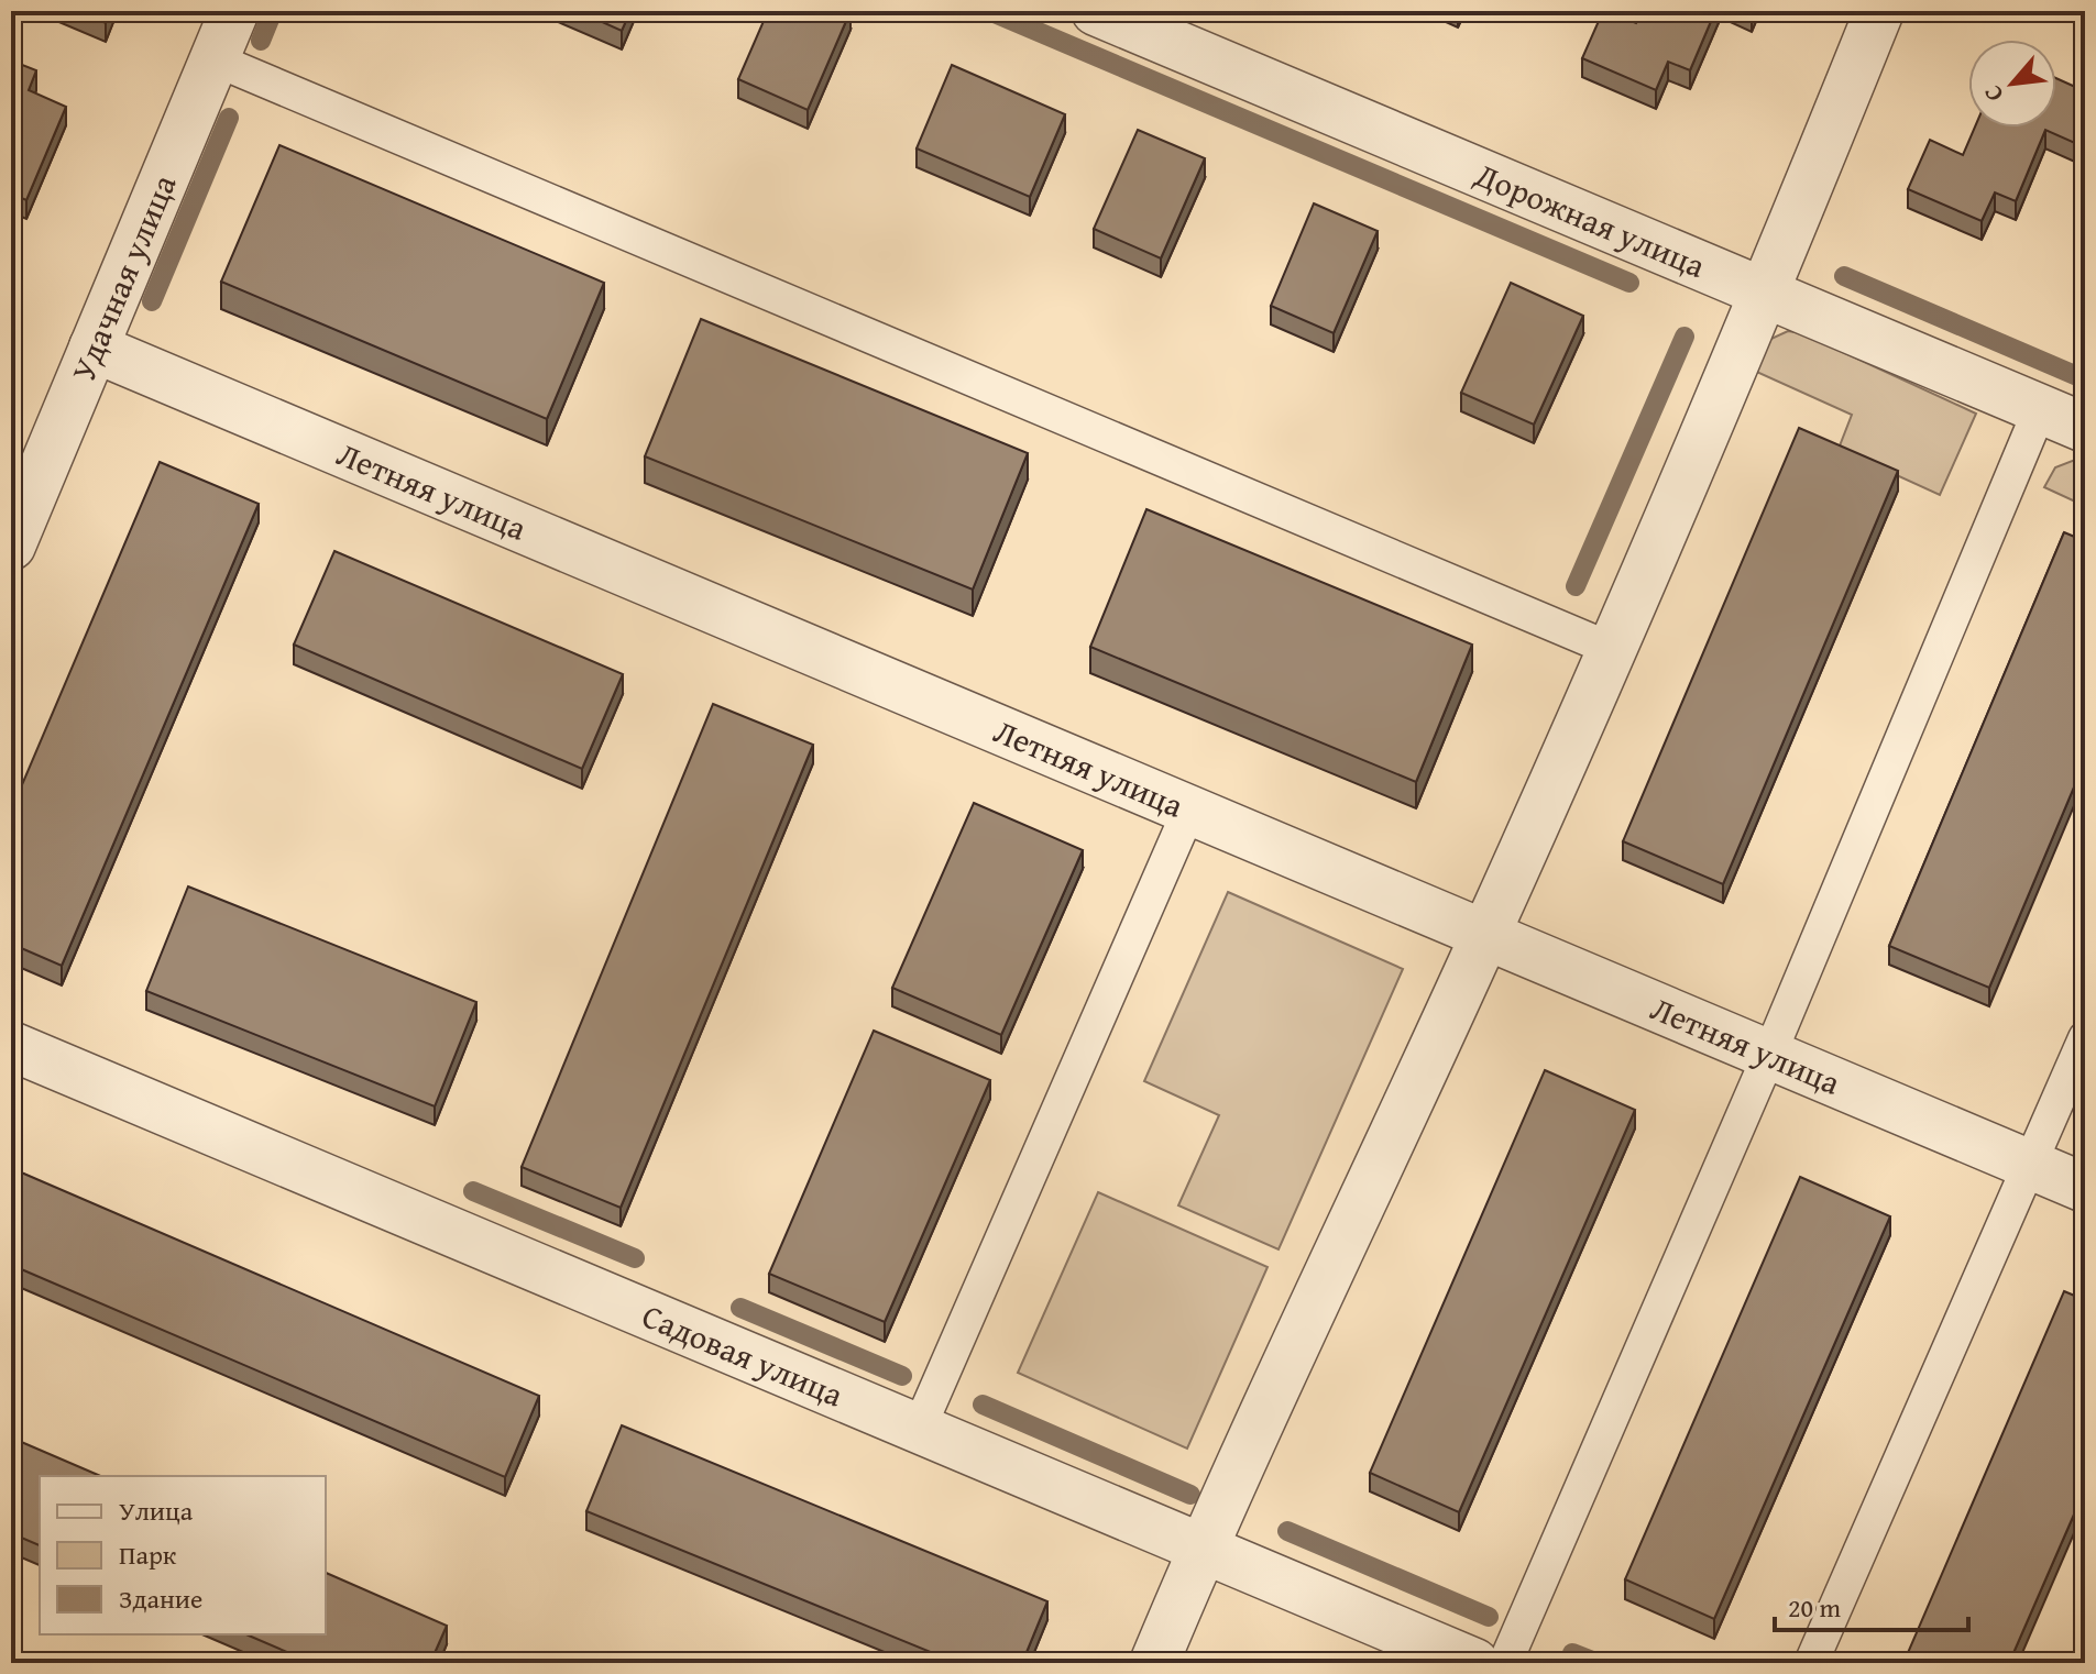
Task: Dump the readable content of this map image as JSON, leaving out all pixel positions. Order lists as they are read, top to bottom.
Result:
{
  "streets": {
    "street": [
      "Дорожная улица",
      "Удачная улица",
      "Летняя улица",
      "Садовая улица"
    ]
  },
  "crossings": [
    ["Удачная улица", "Летняя улица"]
  ],
  "legend": ["Улица", "Парк", "Здание"],
  "scale_bar": "20 m",
  "north": "bottom left"
}
